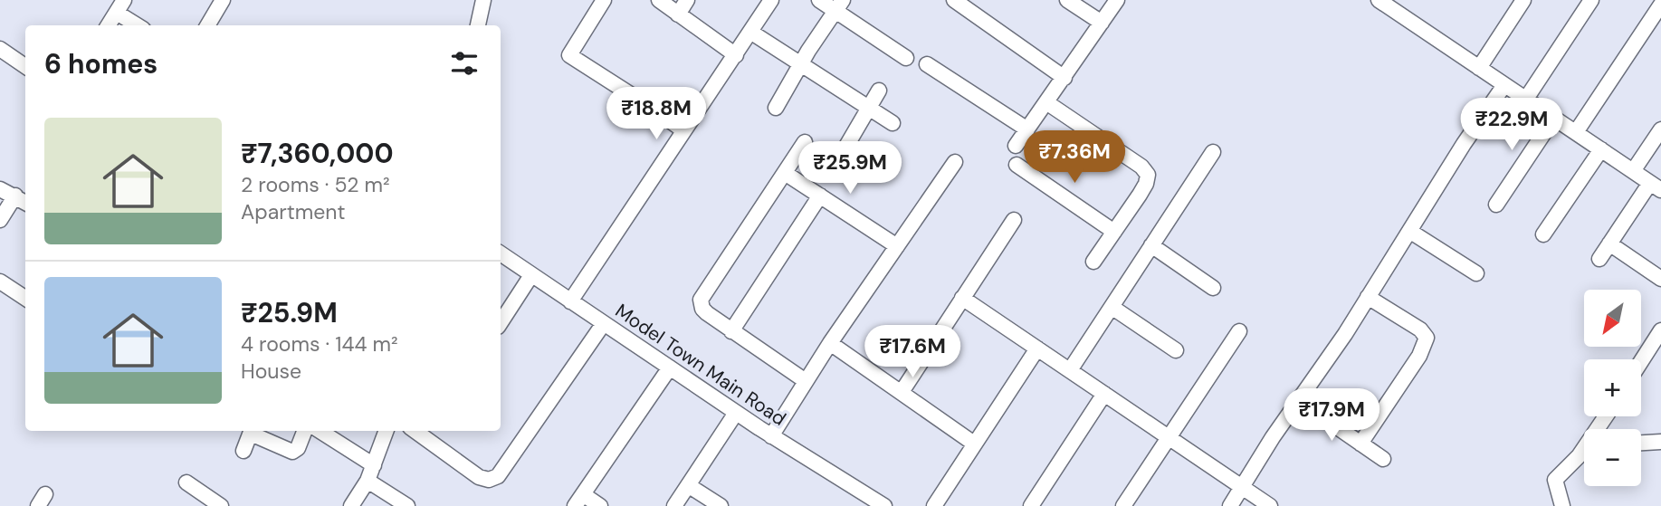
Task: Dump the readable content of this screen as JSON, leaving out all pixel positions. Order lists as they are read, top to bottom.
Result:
{
  "streets": {
    "street": ["Model Town Main Road"]
  },
  "north": "bottom left",
  "page": {
    "heading": "6 homes",
    "price": [
      "₹18.8M",
      "₹22.9M",
      "₹7.36M",
      "₹25.9M",
      "₹17.6M",
      "₹17.9M"
    ],
    "list": [
      {
        "name": "₹7,360,000",
        "note": "2 rooms · 52 m² · Apartment"
      },
      {
        "name": "₹25.9M",
        "note": "4 rooms · 144 m² · House"
      }
    ],
    "map_buttons": ["+", "−"]
  }
}
